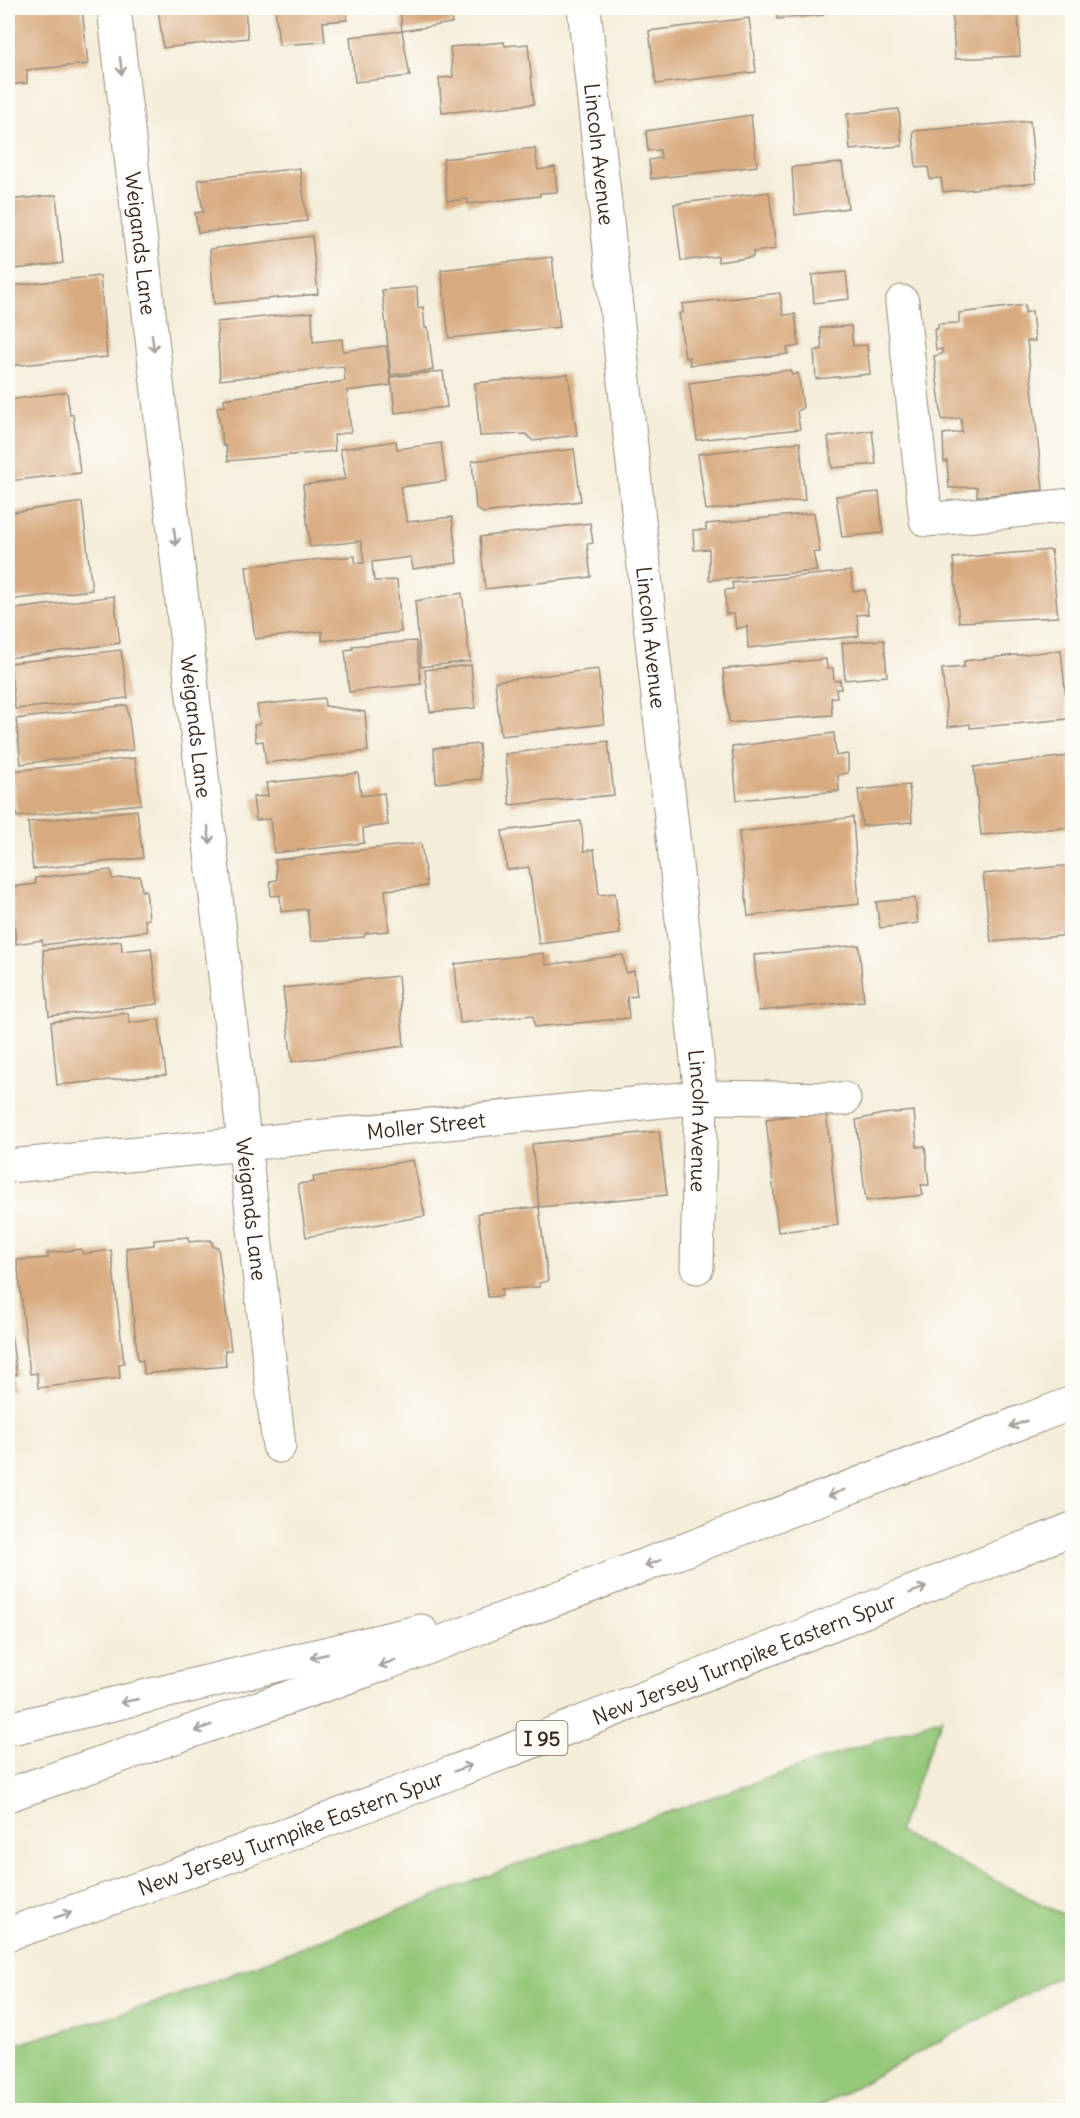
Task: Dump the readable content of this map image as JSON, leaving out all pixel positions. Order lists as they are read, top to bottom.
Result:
{
  "streets": {
    "main road": [
      "Lincoln Avenue",
      "Weigands Lane",
      "Moller Street",
      "New Jersey Turnpike Eastern Spur",
      "I 95"
    ]
  },
  "crossings": [
    ["Lincoln Avenue", "Moller Street"],
    ["Weigands Lane", "Moller Street"]
  ],
  "one_way": ["Weigands Lane"]
}
